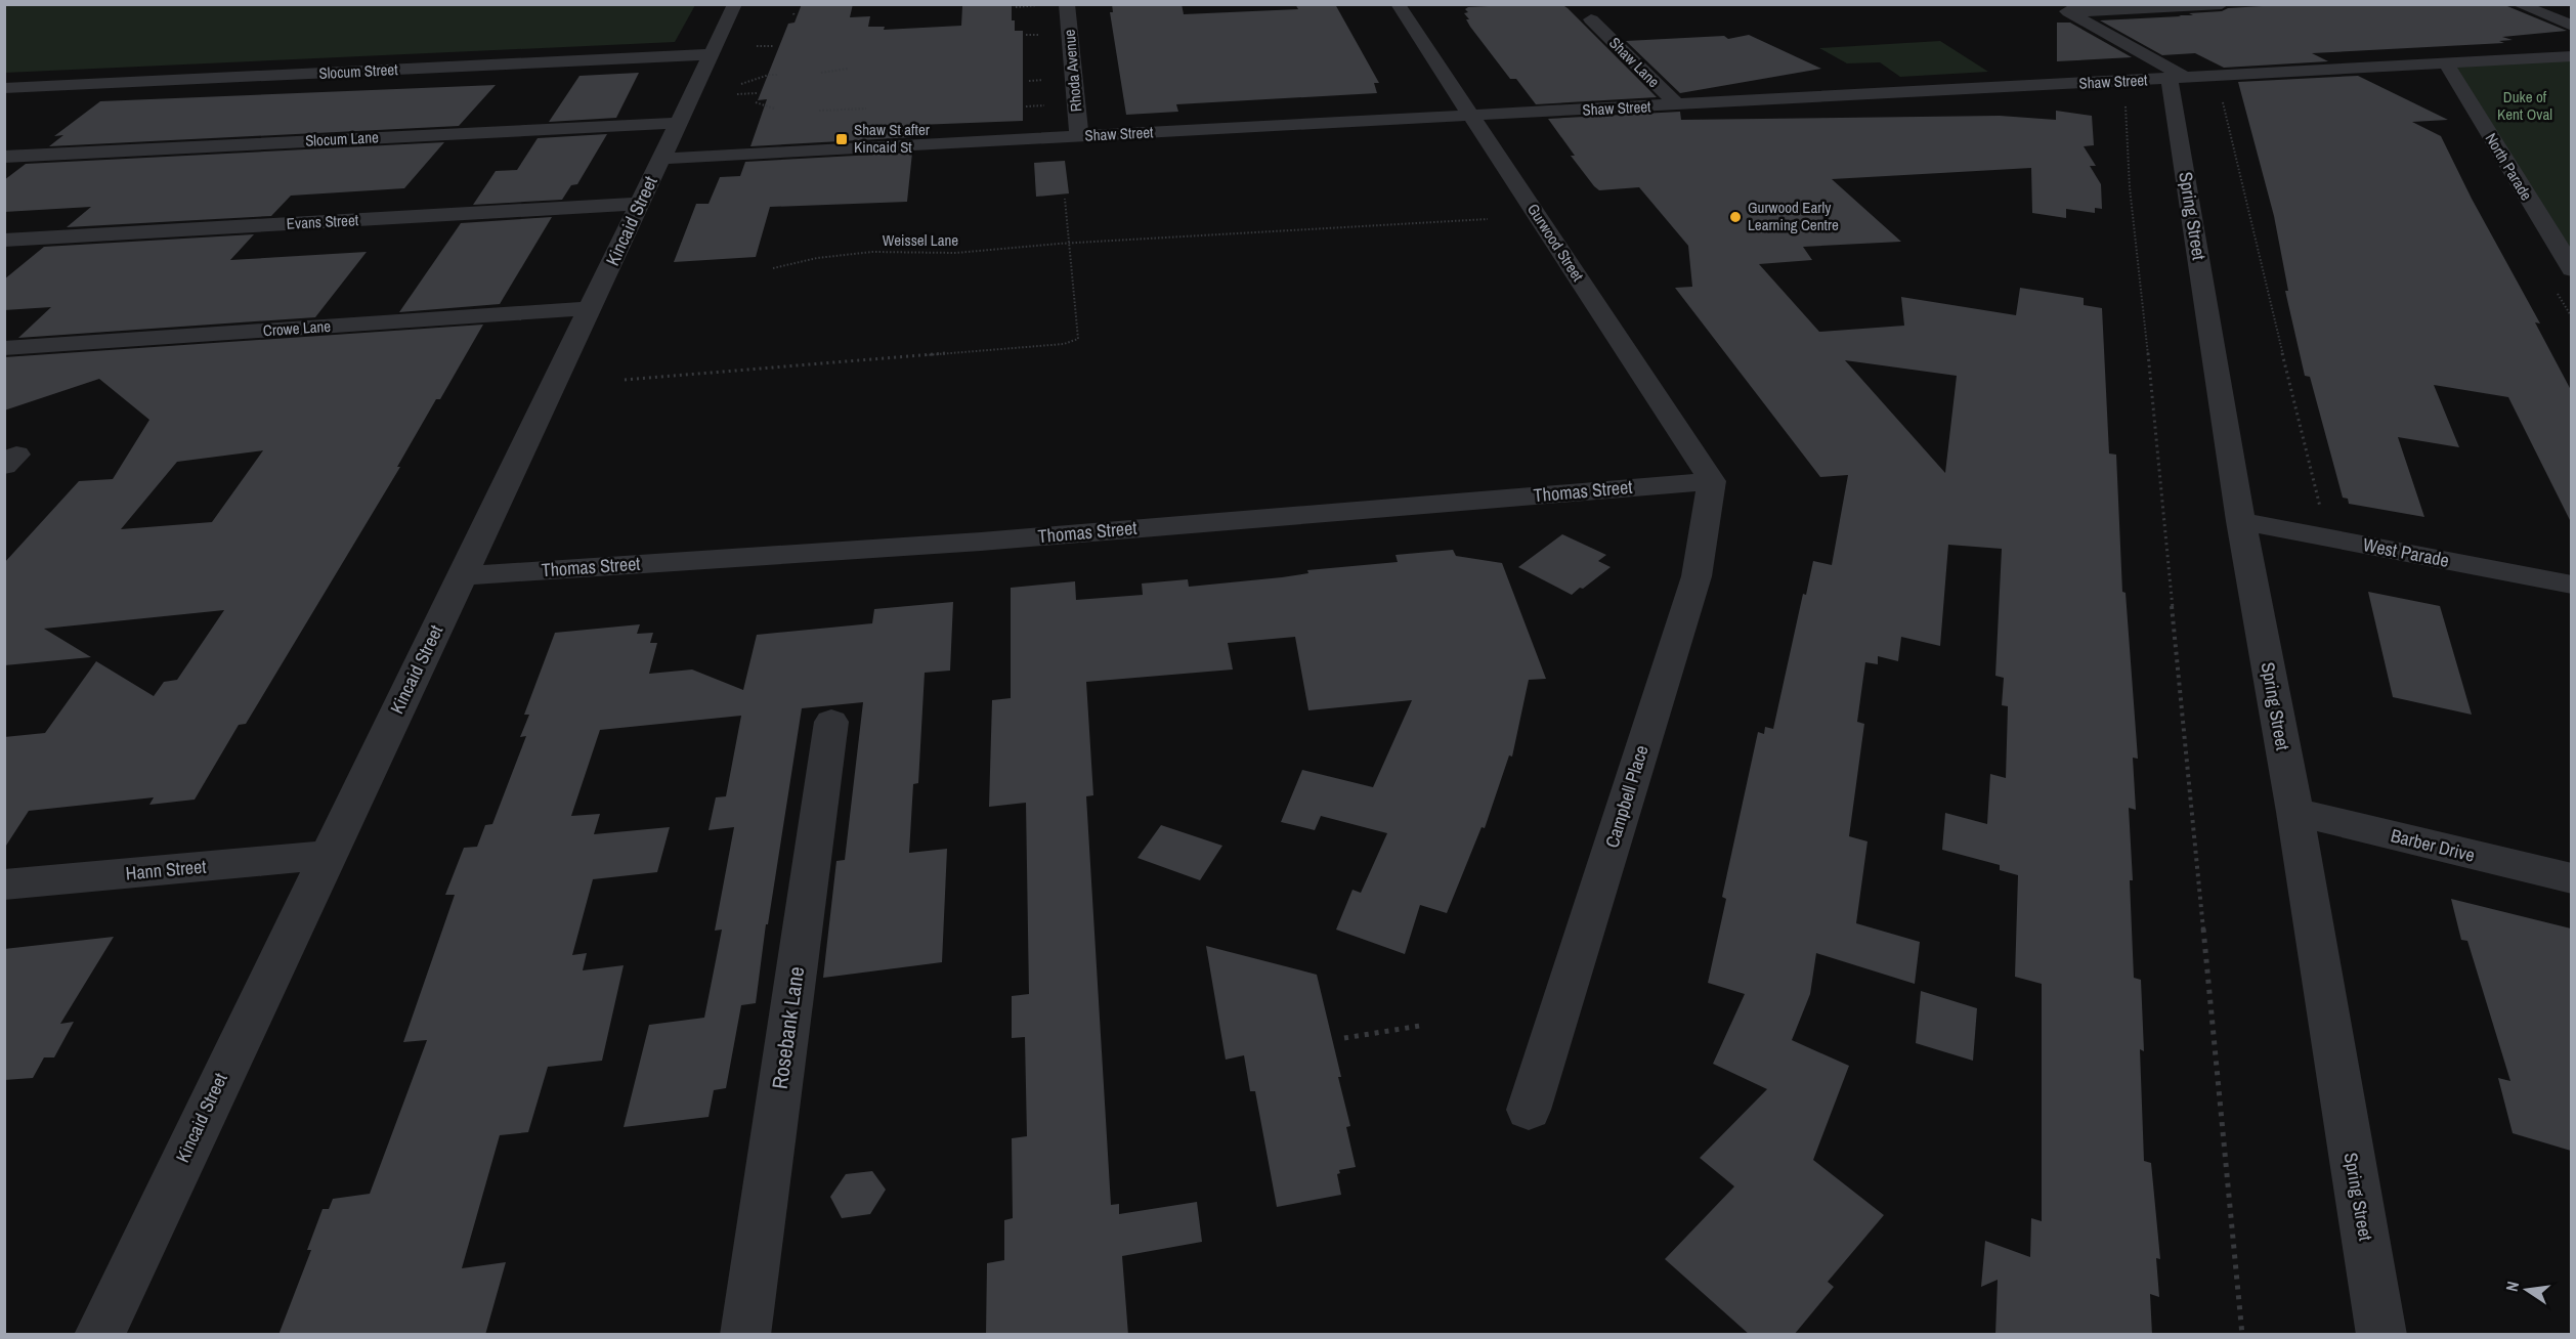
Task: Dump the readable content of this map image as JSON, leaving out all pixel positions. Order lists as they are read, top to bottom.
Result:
{
  "streets": {
    "street": [
      "Shaw Lane",
      "Rhoda Avenue",
      "Slocum Street",
      "Shaw Street",
      "Slocum Lane",
      "North Parade",
      "Spring Street",
      "Kincaid Street",
      "Evans Street",
      "Gurwood Street",
      "Crowe Lane",
      "Thomas Street",
      "West Parade",
      "Campbell Place",
      "Barber Drive",
      "Hann Street",
      "Rosebank Lane"
    ],
    "path": ["Weissel Lane"]
  },
  "crossings": [
    ["Shaw Lane", "Shaw Street"],
    ["Rhoda Avenue", "Shaw Street"],
    ["Slocum Street", "Kincaid Street"],
    ["Shaw Street", "North Parade"],
    ["Shaw Street", "Spring Street"],
    ["Shaw Street", "Kincaid Street"],
    ["Shaw Street", "Gurwood Street"],
    ["Slocum Lane", "Kincaid Street"],
    ["Spring Street", "West Parade"],
    ["Spring Street", "Barber Drive"],
    ["Kincaid Street", "Evans Street"],
    ["Kincaid Street", "Crowe Lane"],
    ["Kincaid Street", "Thomas Street"],
    ["Kincaid Street", "Hann Street"],
    ["Gurwood Street", "Thomas Street"],
    ["Gurwood Street", "Campbell Place"],
    ["Thomas Street", "Campbell Place"]
  ],
  "parks": ["Duke of Kent Oval"],
  "places": {
    "transit": ["Shaw St after Kincaid St"],
    "other": ["Gurwood Early Learning Centre"]
  },
  "north": "left"
}
